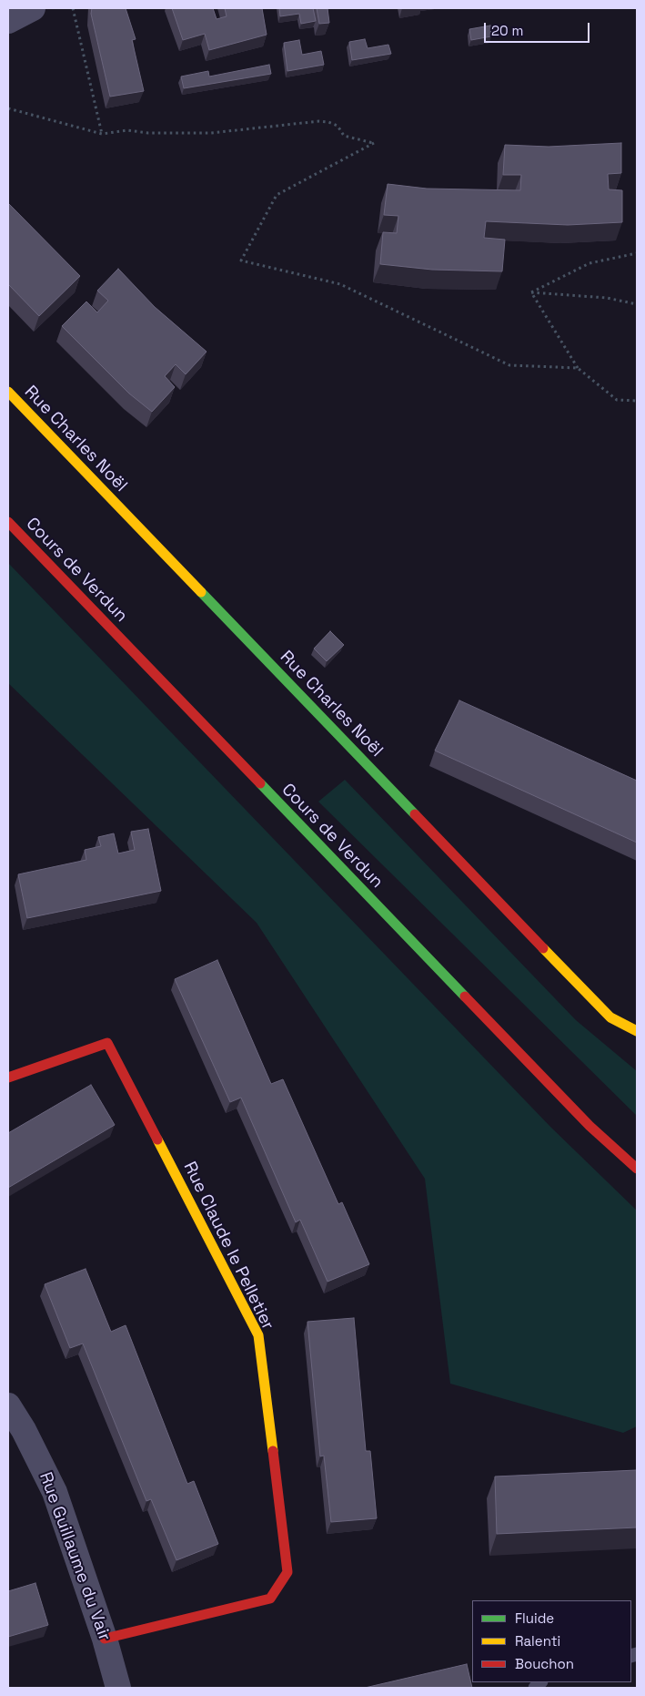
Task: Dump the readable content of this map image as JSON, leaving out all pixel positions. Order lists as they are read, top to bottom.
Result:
{
  "streets": {
    "street": [
      "Rue Charles Noël",
      "Cours de Verdun",
      "Rue Claude le Pelletier",
      "Rue Guillaume du Vair"
    ]
  },
  "crossings": [
    ["Rue Claude le Pelletier", "Rue Guillaume du Vair"]
  ],
  "legend": ["Fluide", "Ralenti", "Bouchon"],
  "scale_bar": "20 m"
}
